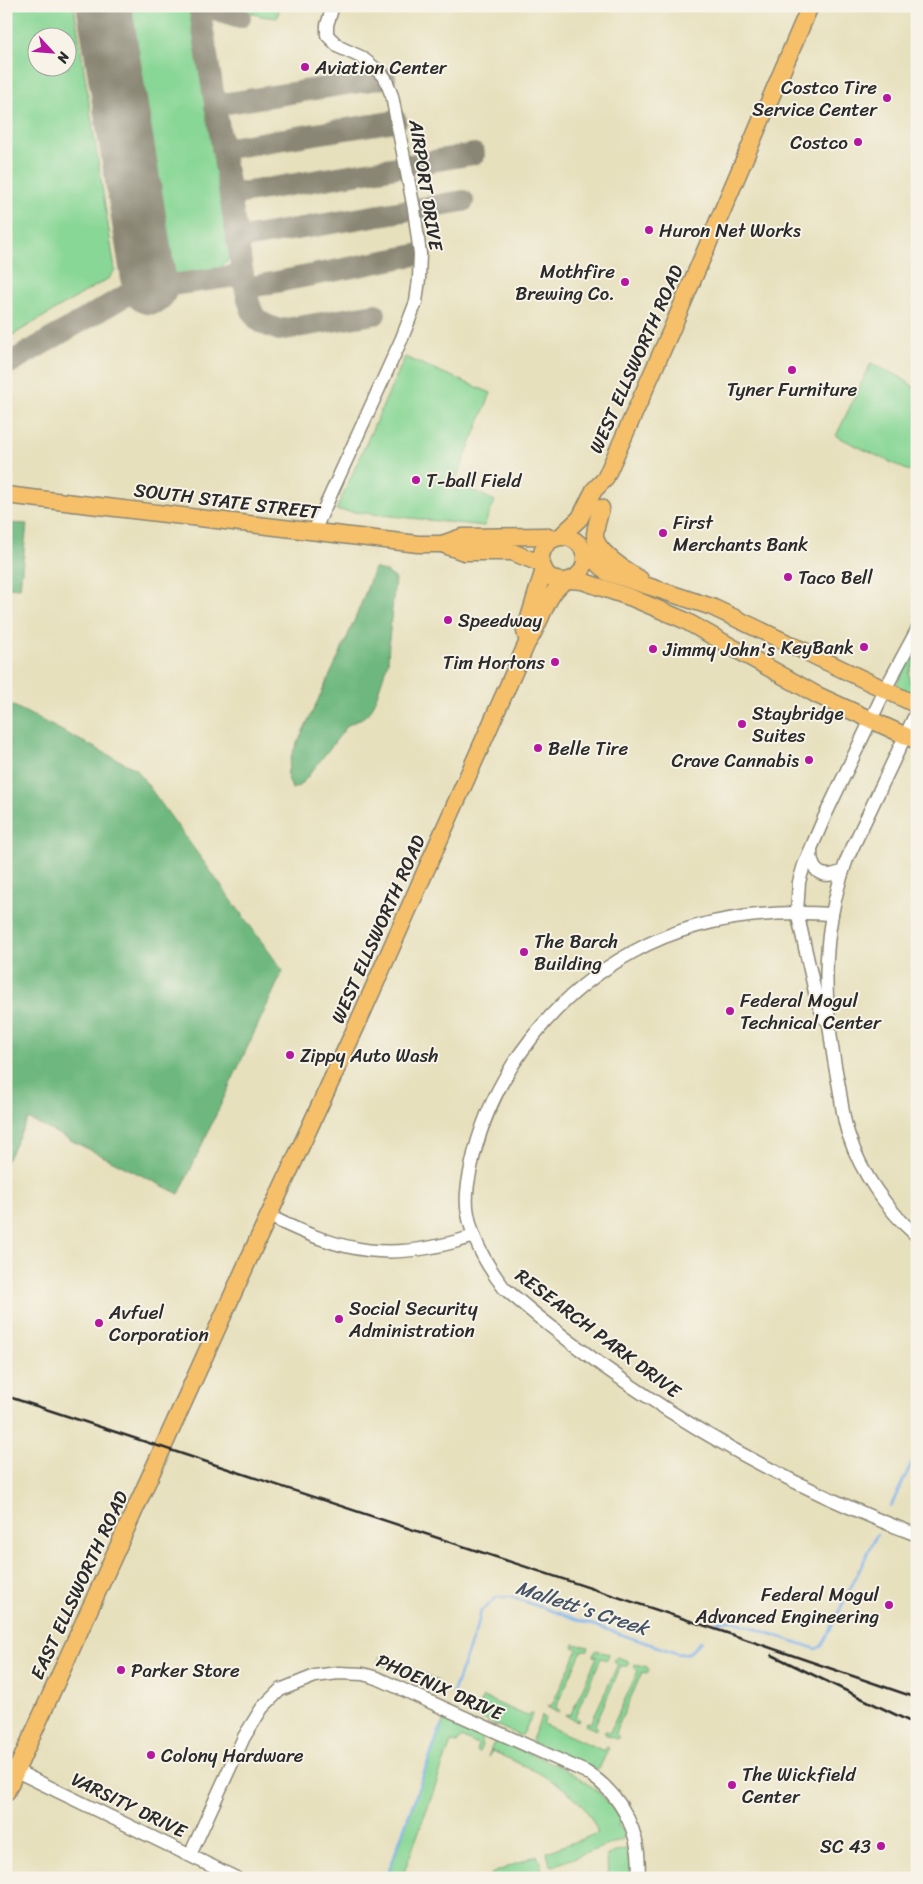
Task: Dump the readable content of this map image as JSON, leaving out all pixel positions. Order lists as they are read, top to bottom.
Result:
{
  "streets": {
    "main road": ["WEST ELLSWORTH ROAD", "SOUTH STATE STREET", "EAST ELLSWORTH ROAD"],
    "street": [
      "AIRPORT DRIVE",
      "RESEARCH PARK DRIVE",
      "PHOENIX DRIVE",
      "VARSITY DRIVE"
    ]
  },
  "crossings": [
    ["AIRPORT DRIVE", "SOUTH STATE STREET"],
    ["WEST ELLSWORTH ROAD", "SOUTH STATE STREET"],
    ["WEST ELLSWORTH ROAD", "EAST ELLSWORTH ROAD"],
    ["EAST ELLSWORTH ROAD", "VARSITY DRIVE"],
    ["PHOENIX DRIVE", "VARSITY DRIVE"]
  ],
  "water": ["Mallett's Creek"],
  "places": [
    "Aviation Center",
    "Costco Tire Service Center",
    "Costco",
    "Huron Net Works",
    "Mothfire Brewing Co.",
    "Tyner Furniture",
    "T-ball Field",
    "First Merchants Bank",
    "Taco Bell",
    "Speedway",
    "KeyBank",
    "Jimmy John's",
    "Tim Hortons",
    "Staybridge Suites",
    "Belle Tire",
    "Crave Cannabis",
    "The Barch Building",
    "Federal Mogul Technical Center",
    "Zippy Auto Wash",
    "Social Security Administration",
    "Avfuel Corporation",
    "Federal Mogul Advanced Engineering",
    "Parker Store",
    "Colony Hardware",
    "The Wickfield Center",
    "SC 43"
  ],
  "north": "bottom right"
}
